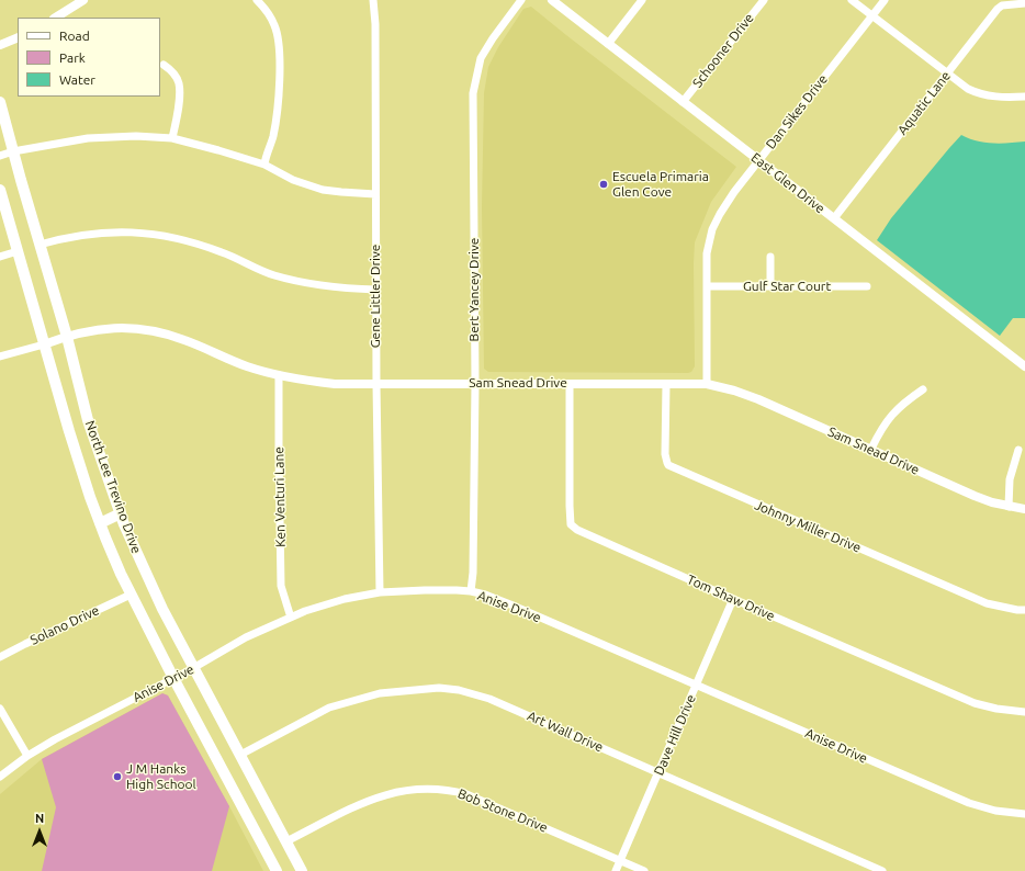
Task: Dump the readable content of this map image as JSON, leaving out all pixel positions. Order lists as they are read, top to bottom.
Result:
{
  "streets": {
    "main road": ["North Lee Trevino Drive"],
    "street": [
      "Schooner Drive",
      "Aquatic Lane",
      "Dan Sikes Drive",
      "East Glen Drive",
      "Gulf Star Court",
      "Bert Yancey Drive",
      "Gene Littler Drive",
      "Sam Snead Drive",
      "Ken Venturi Lane",
      "Johnny Miller Drive",
      "Tom Shaw Drive",
      "Anise Drive",
      "Solano Drive",
      "Art Wall Drive",
      "Dave Hill Drive",
      "Bob Stone Drive"
    ]
  },
  "crossings": [
    ["Schooner Drive", "East Glen Drive"],
    ["Aquatic Lane", "East Glen Drive"],
    ["Dan Sikes Drive", "East Glen Drive"],
    ["Dan Sikes Drive", "Gulf Star Court"],
    ["Dan Sikes Drive", "Sam Snead Drive"],
    ["Bert Yancey Drive", "Sam Snead Drive"],
    ["Bert Yancey Drive", "Anise Drive"],
    ["Gene Littler Drive", "Sam Snead Drive"],
    ["Gene Littler Drive", "Anise Drive"],
    ["Sam Snead Drive", "North Lee Trevino Drive"],
    ["Sam Snead Drive", "Ken Venturi Lane"],
    ["Sam Snead Drive", "Johnny Miller Drive"],
    ["Sam Snead Drive", "Tom Shaw Drive"],
    ["North Lee Trevino Drive", "Anise Drive"],
    ["North Lee Trevino Drive", "Solano Drive"],
    ["North Lee Trevino Drive", "Art Wall Drive"],
    ["North Lee Trevino Drive", "Bob Stone Drive"],
    ["Ken Venturi Lane", "Anise Drive"],
    ["Tom Shaw Drive", "Dave Hill Drive"],
    ["Anise Drive", "Dave Hill Drive"],
    ["Art Wall Drive", "Dave Hill Drive"],
    ["Dave Hill Drive", "Bob Stone Drive"]
  ],
  "places": ["Escuela Primaria Glen Cove", "J M Hanks High School"],
  "legend": ["Road", "Park", "Water"],
  "north": "top"
}
